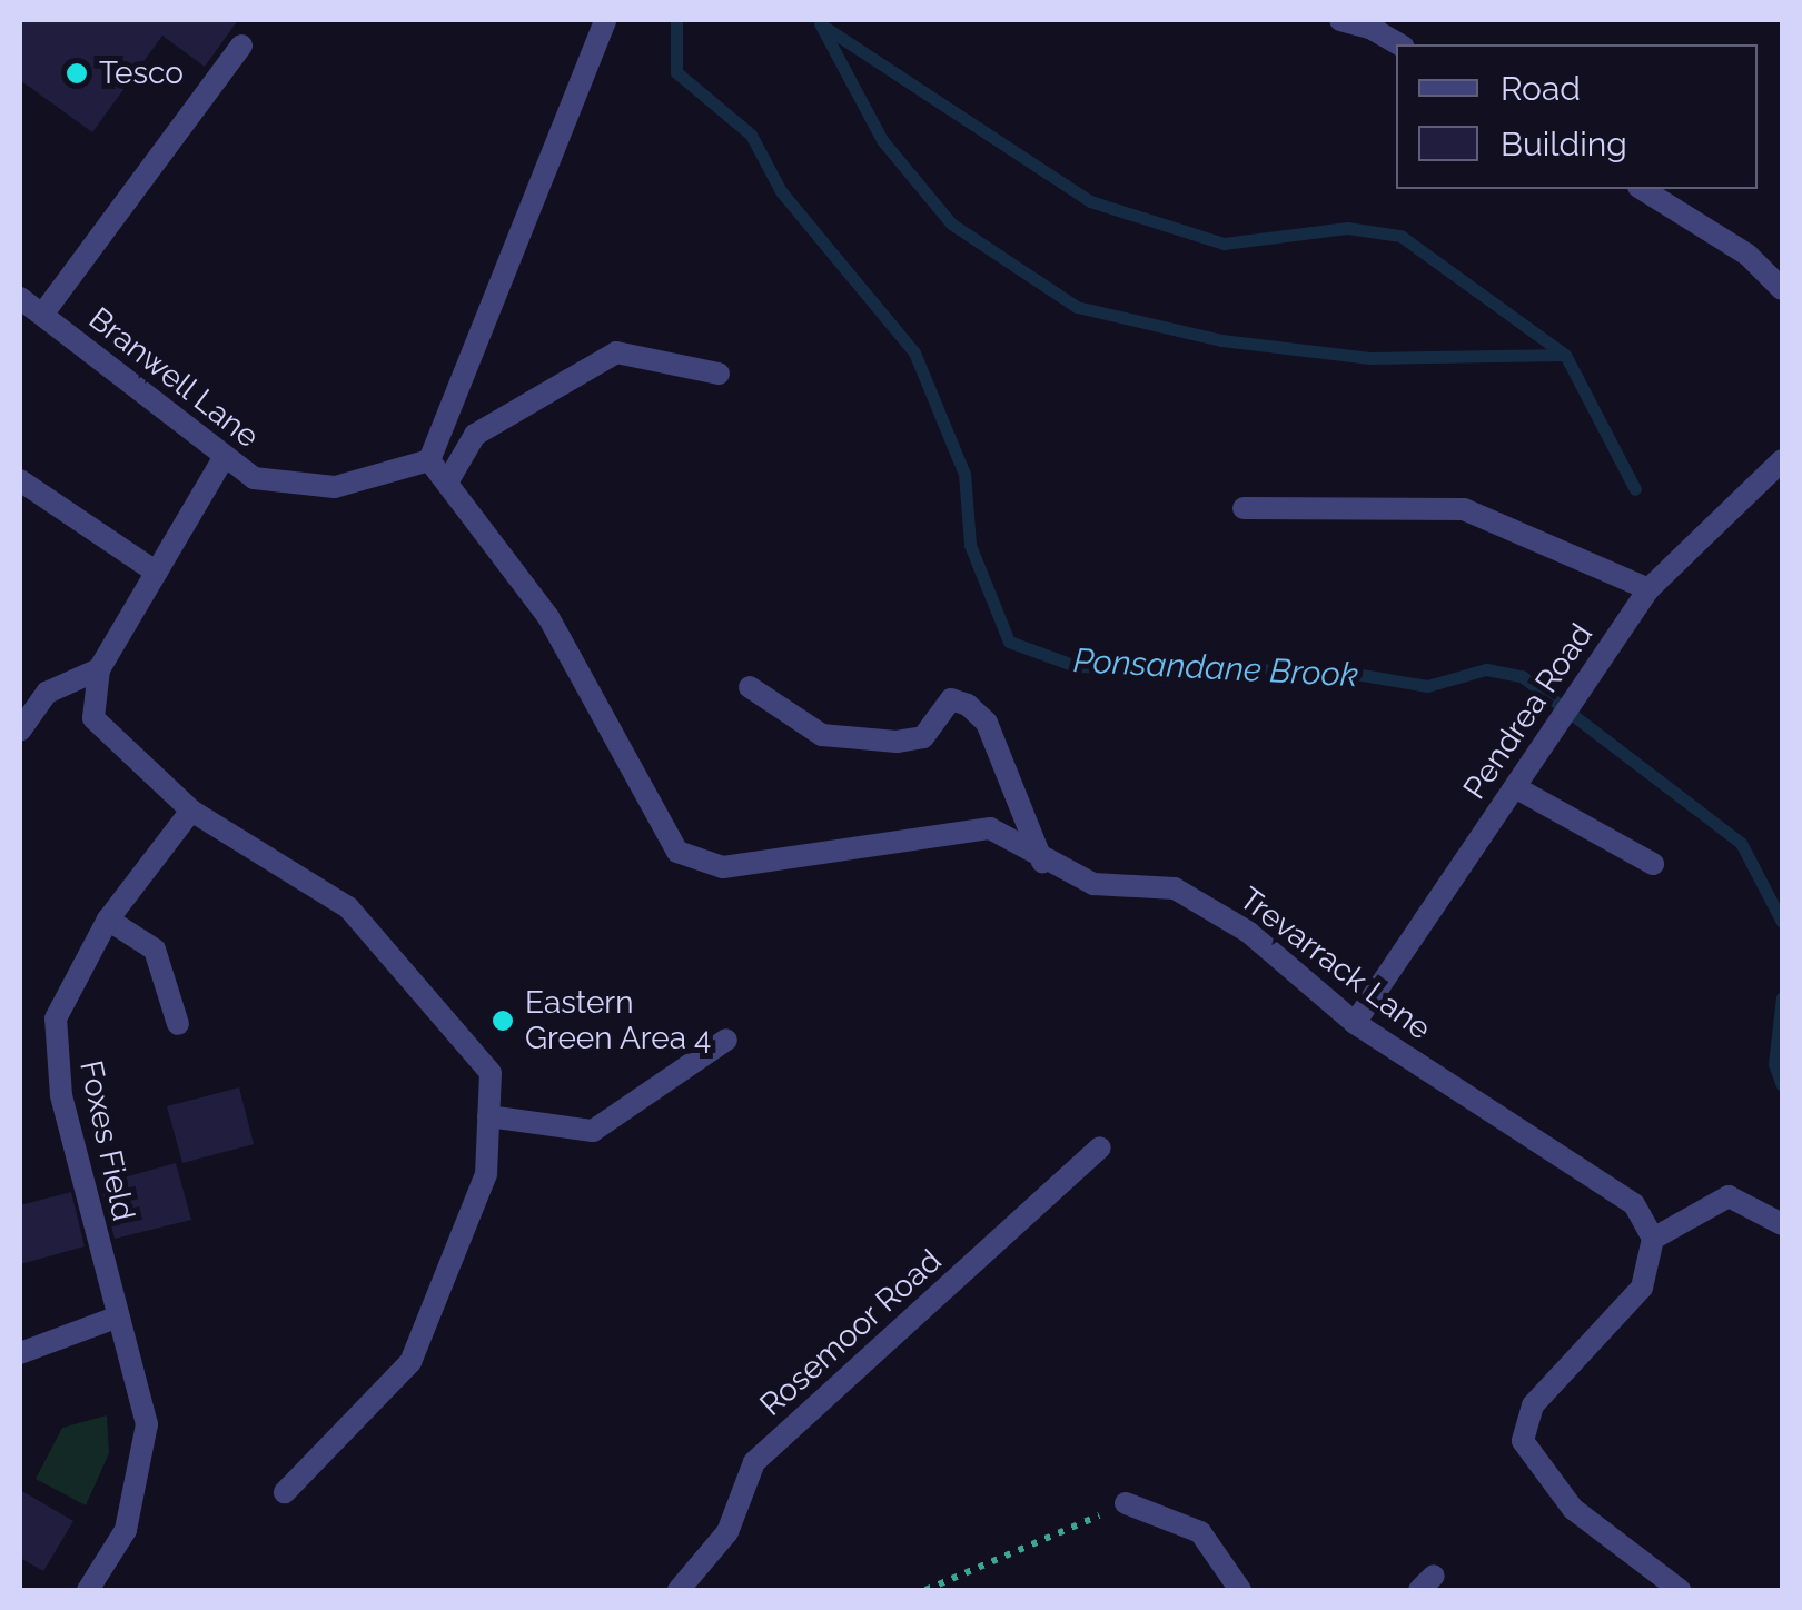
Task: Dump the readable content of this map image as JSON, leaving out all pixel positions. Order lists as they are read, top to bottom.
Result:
{
  "streets": {
    "street": [
      "Branwell Lane",
      "Pendrea Road",
      "Trevarrack Lane",
      "Foxes Field",
      "Rosemoor Road"
    ]
  },
  "crossings": [
    ["Branwell Lane", "Trevarrack Lane"],
    ["Pendrea Road", "Trevarrack Lane"]
  ],
  "water": ["Ponsandane Brook"],
  "places": ["Tesco", "Eastern Green Area 4"],
  "legend": ["Road", "Building"]
}
